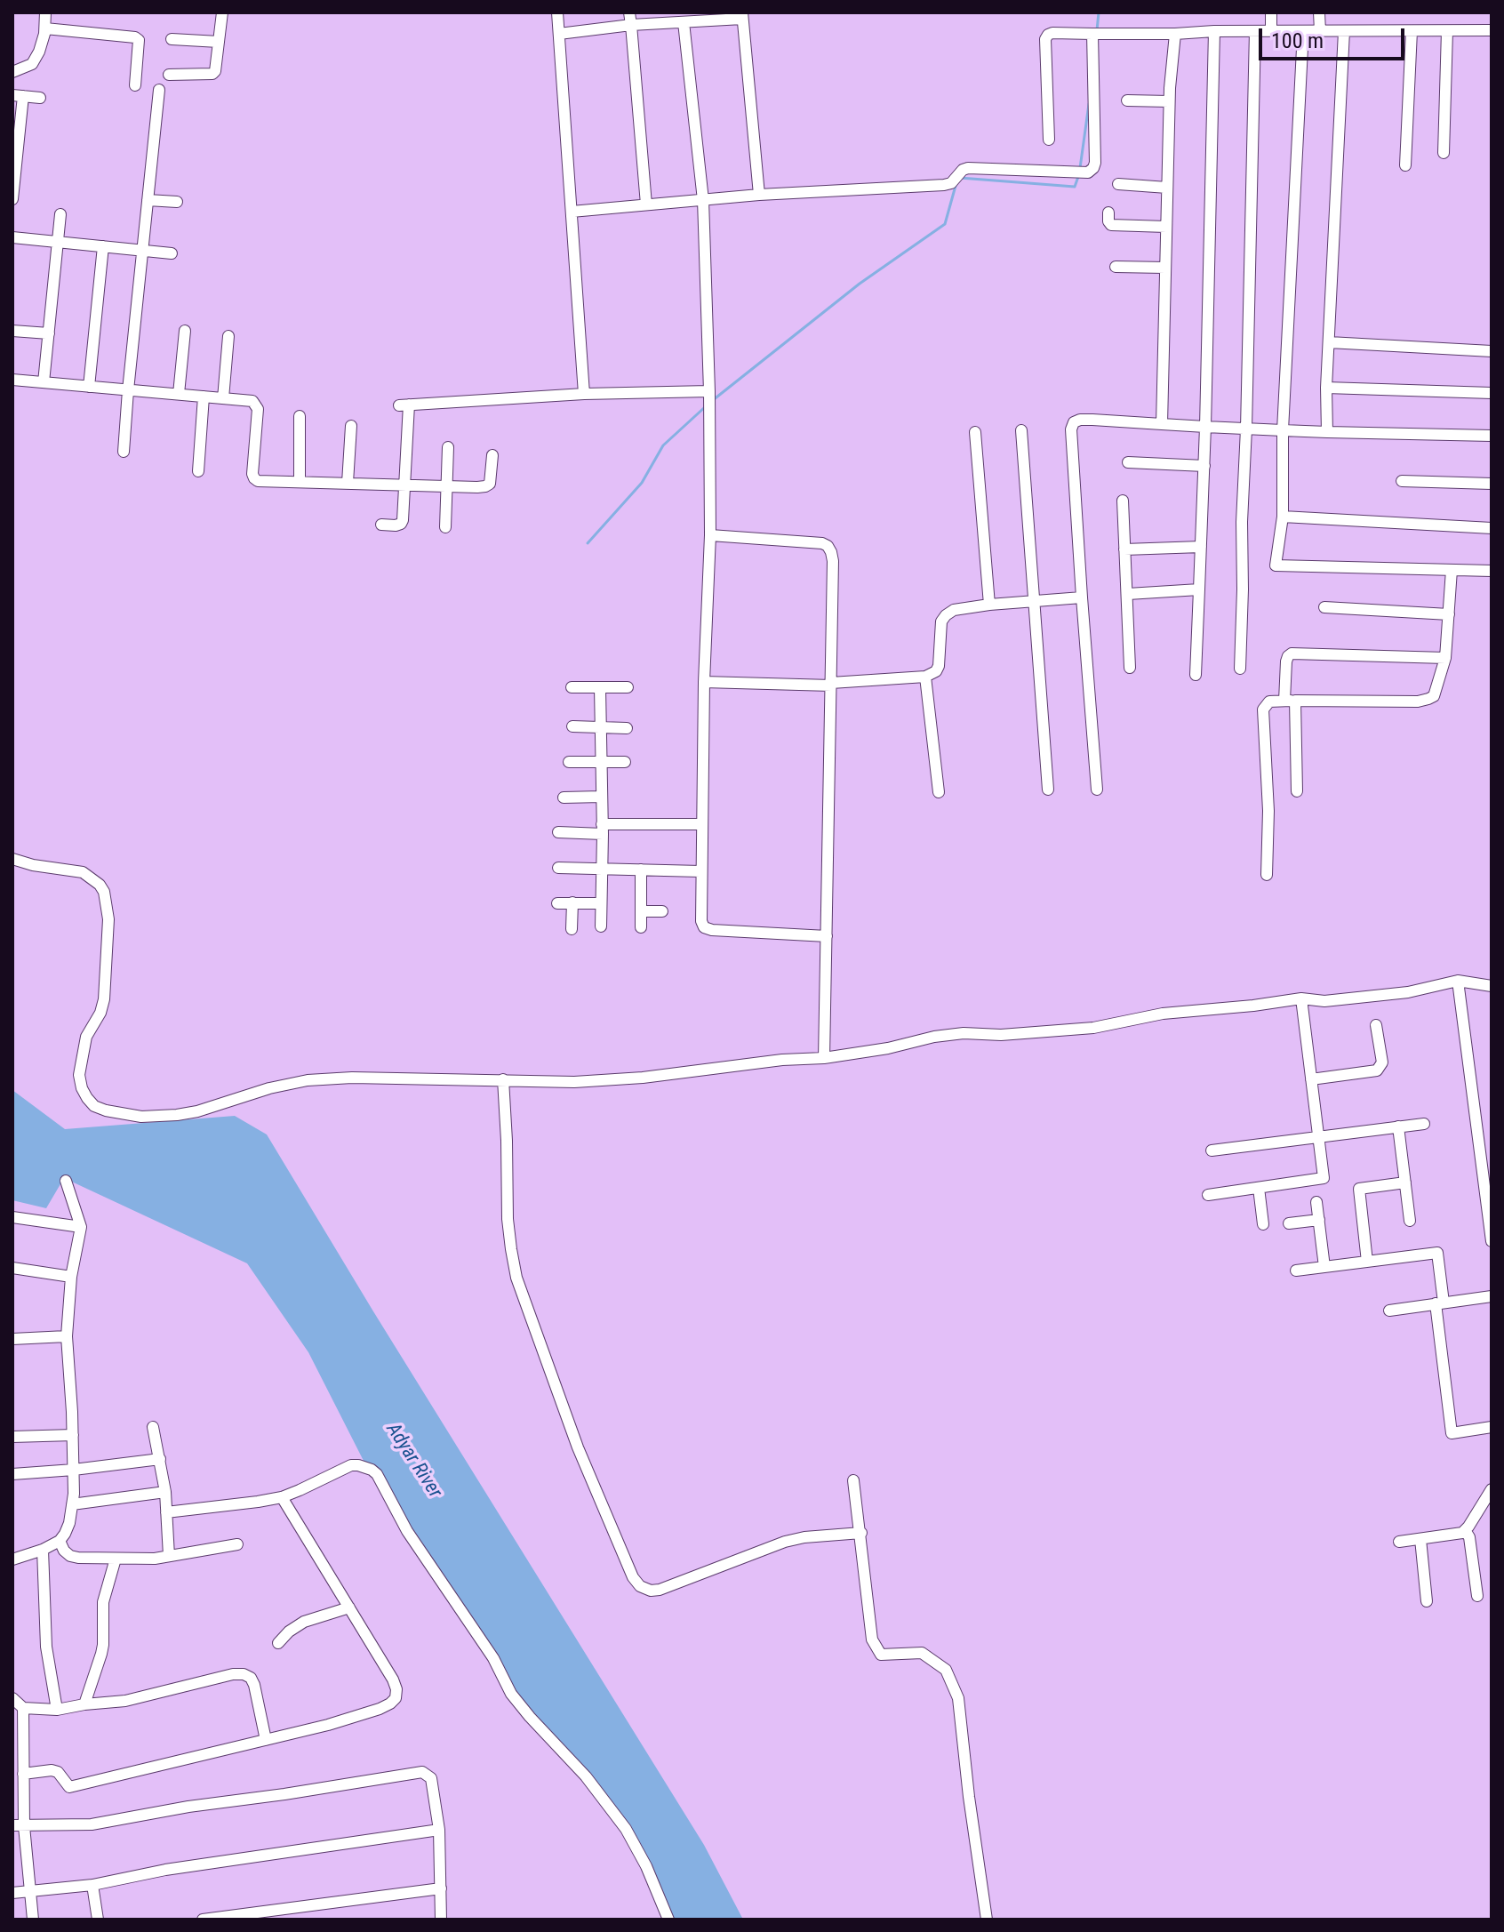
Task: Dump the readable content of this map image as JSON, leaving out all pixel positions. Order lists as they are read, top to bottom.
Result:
{
  "water": ["Adyar River"],
  "scale_bar": "100 m"
}
